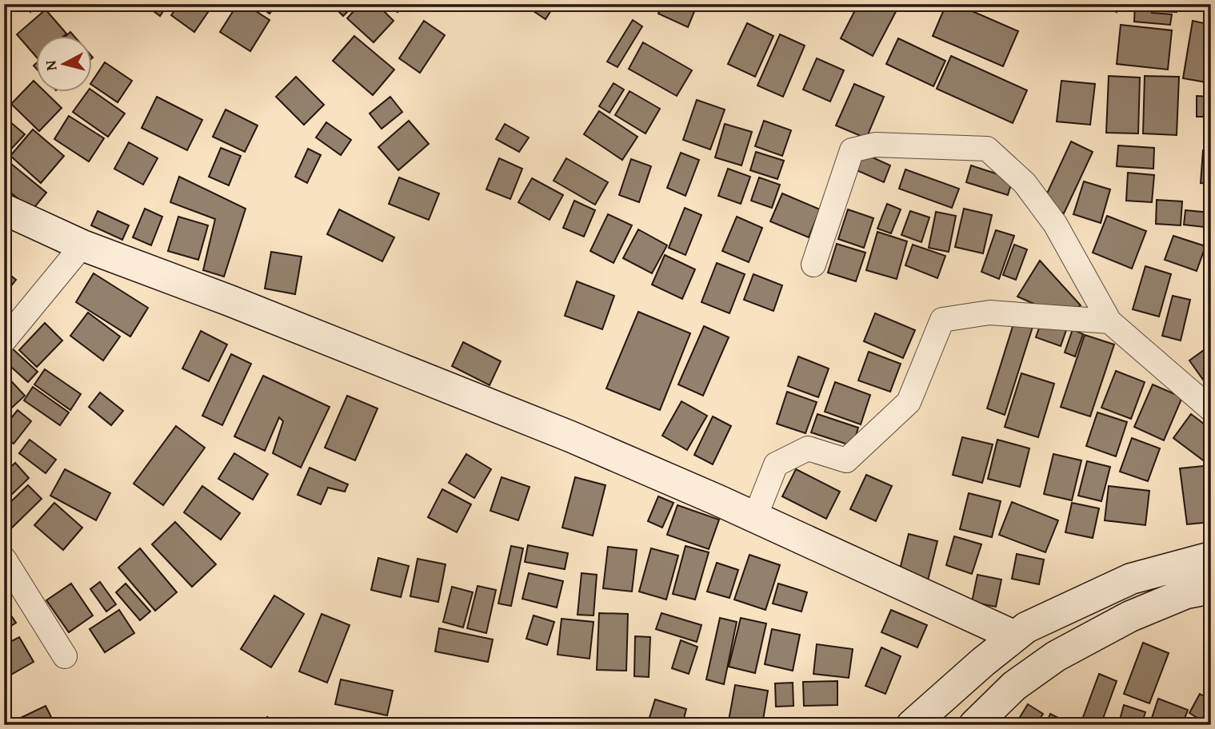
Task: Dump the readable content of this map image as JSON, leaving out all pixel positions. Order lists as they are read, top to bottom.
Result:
{
  "north": "left"
}
